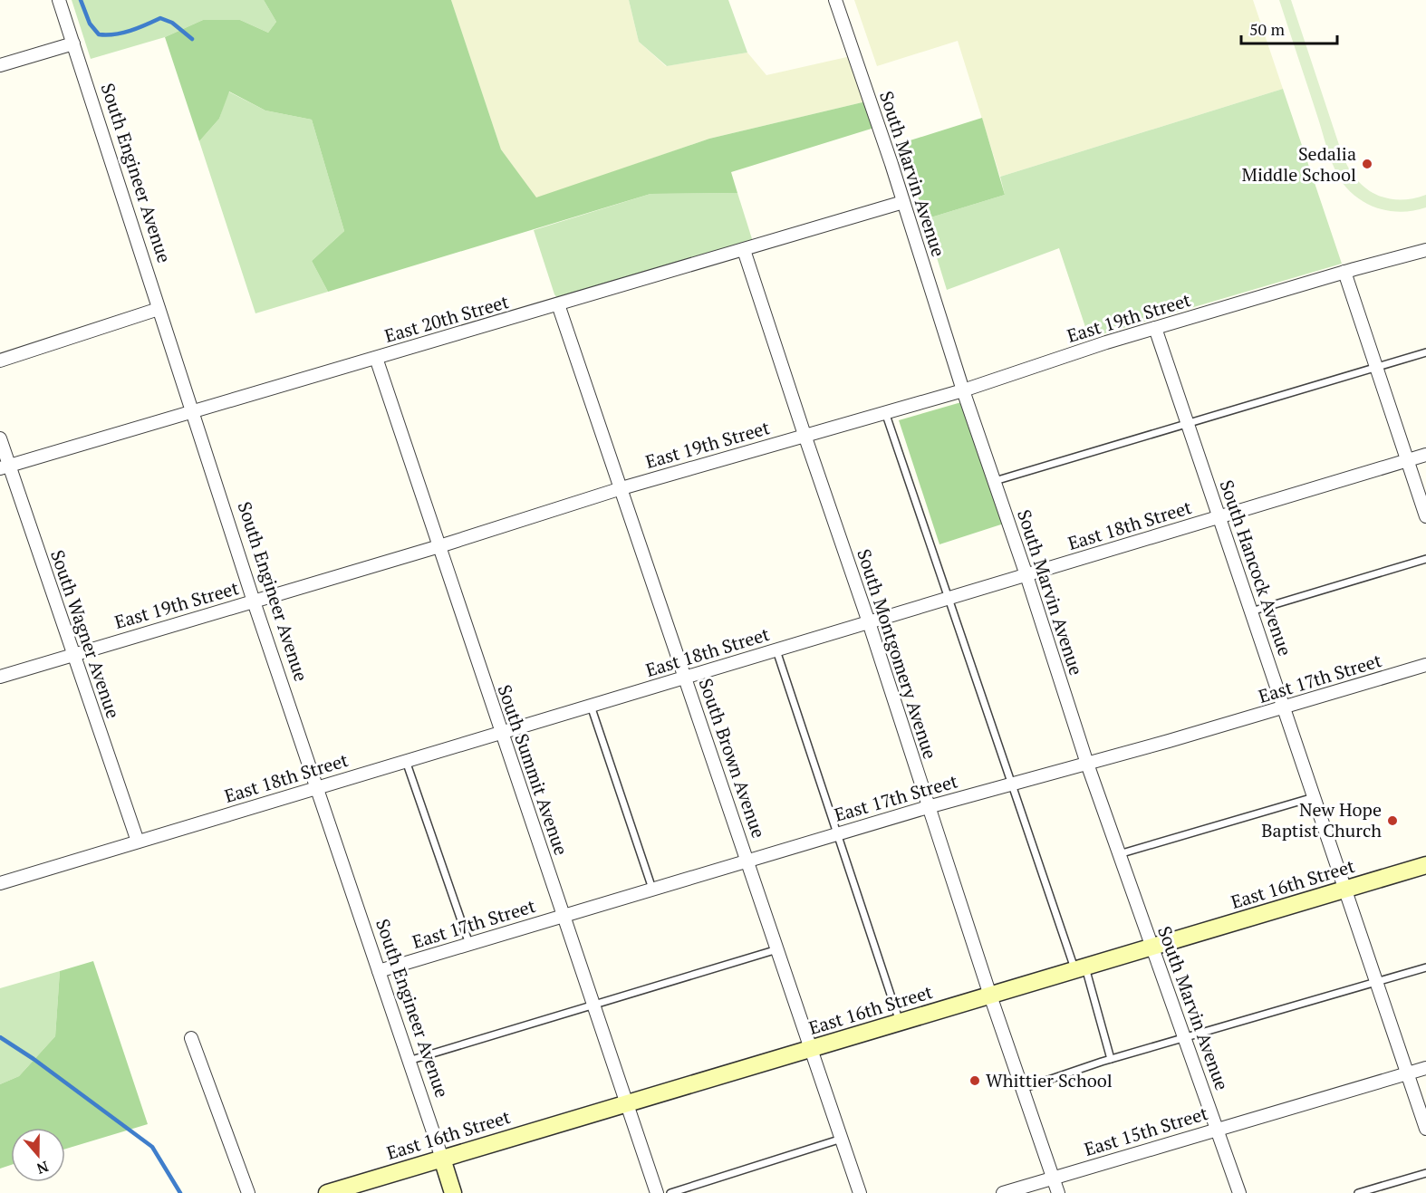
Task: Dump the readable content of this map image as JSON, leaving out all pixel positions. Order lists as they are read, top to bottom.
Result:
{
  "streets": {
    "street": [
      "South Engineer Avenue",
      "South Marvin Avenue",
      "East 19th Street",
      "East 20th Street",
      "East 18th Street",
      "South Hancock Avenue",
      "South Wagner Avenue",
      "South Montgomery Avenue",
      "East 17th Street",
      "South Brown Avenue",
      "South Summit Avenue",
      "East 16th Street",
      "East 15th Street"
    ]
  },
  "crossings": [
    ["South Engineer Avenue", "East 19th Street"],
    ["South Engineer Avenue", "East 20th Street"],
    ["South Engineer Avenue", "East 18th Street"],
    ["South Engineer Avenue", "East 17th Street"],
    ["South Engineer Avenue", "East 16th Street"],
    ["South Marvin Avenue", "East 19th Street"],
    ["South Marvin Avenue", "East 20th Street"],
    ["South Marvin Avenue", "East 18th Street"],
    ["South Marvin Avenue", "East 17th Street"],
    ["South Marvin Avenue", "East 16th Street"],
    ["South Marvin Avenue", "East 15th Street"],
    ["East 19th Street", "South Hancock Avenue"],
    ["East 19th Street", "South Wagner Avenue"],
    ["East 19th Street", "South Montgomery Avenue"],
    ["East 19th Street", "South Brown Avenue"],
    ["East 19th Street", "South Summit Avenue"],
    ["East 20th Street", "South Wagner Avenue"],
    ["East 20th Street", "South Montgomery Avenue"],
    ["East 20th Street", "South Brown Avenue"],
    ["East 20th Street", "South Summit Avenue"],
    ["East 18th Street", "South Hancock Avenue"],
    ["East 18th Street", "South Wagner Avenue"],
    ["East 18th Street", "South Montgomery Avenue"],
    ["East 18th Street", "South Brown Avenue"],
    ["East 18th Street", "South Summit Avenue"],
    ["South Hancock Avenue", "East 17th Street"],
    ["South Hancock Avenue", "East 16th Street"],
    ["South Hancock Avenue", "East 15th Street"],
    ["South Montgomery Avenue", "East 17th Street"],
    ["South Montgomery Avenue", "East 16th Street"],
    ["South Montgomery Avenue", "East 15th Street"],
    ["East 17th Street", "South Brown Avenue"],
    ["East 17th Street", "South Summit Avenue"],
    ["South Brown Avenue", "East 16th Street"],
    ["South Summit Avenue", "East 16th Street"]
  ],
  "places": ["Sedalia Middle School", "New Hope Baptist Church", "Whittier School"],
  "scale_bar": "50 m",
  "north": "bottom"
}
